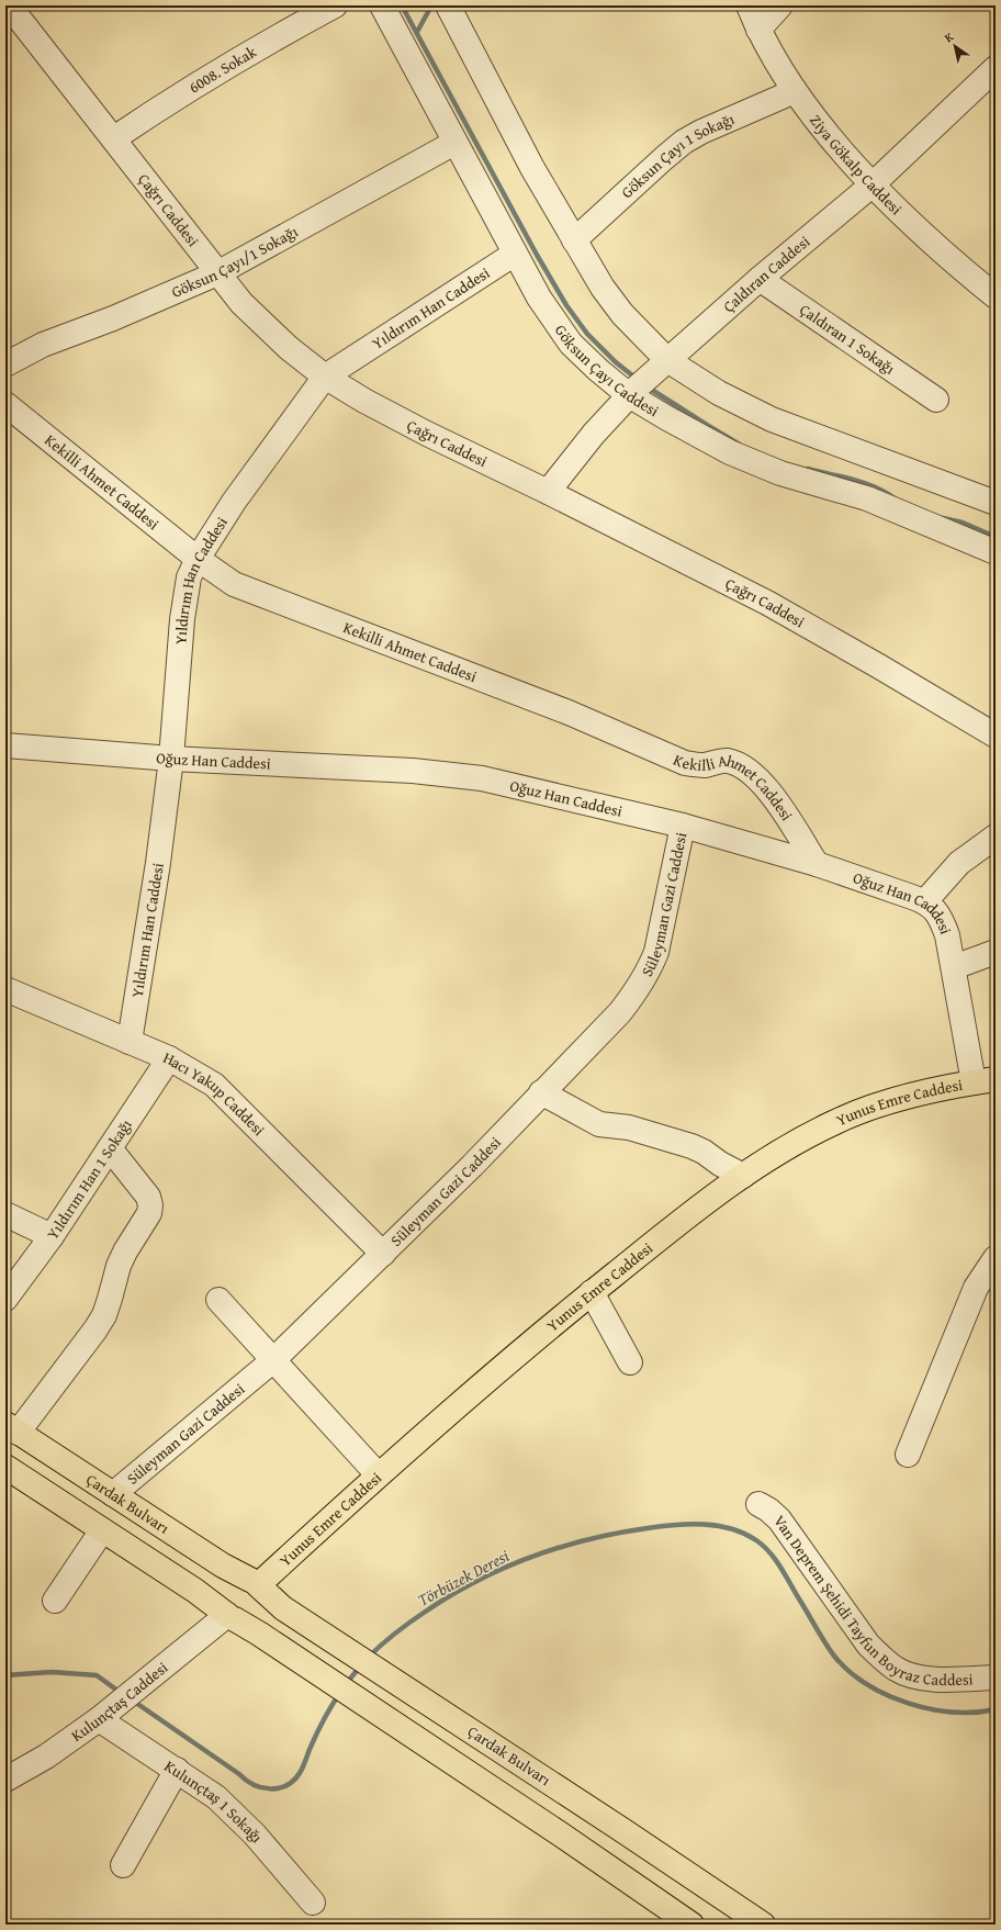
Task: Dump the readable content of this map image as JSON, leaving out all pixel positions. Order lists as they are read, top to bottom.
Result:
{
  "streets": {
    "main road": ["Yunus Emre Caddesi", "Çardak Bulvarı"],
    "street": [
      "6008. Sokak",
      "Göksun Çayı 1 Sokağı",
      "Ziya Gökalp Caddesi",
      "Çağrı Caddesi",
      "Göksun Çayı/1 Sokağı",
      "Çaldıran Caddesi",
      "Yıldırım Han Caddesi",
      "Çaldıran 1 Sokağı",
      "Göksun Çayı Caddesi",
      "Kekilli Ahmet Caddesi",
      "Oğuz Han Caddesi",
      "Süleyman Gazi Caddesi",
      "Hacı Yakup Caddesi",
      "Yıldırım Han 1 Sokağı",
      "Van Deprem Şehidi Tayfun Boyraz Caddesi",
      "Kulunçtaş Caddesi",
      "Kulunçtaş 1 Sokağı"
    ]
  },
  "crossings": [
    ["6008. Sokak", "Çağrı Caddesi"],
    ["Göksun Çayı 1 Sokağı", "Ziya Gökalp Caddesi"],
    ["Ziya Gökalp Caddesi", "Çaldıran Caddesi"],
    ["Çağrı Caddesi", "Göksun Çayı/1 Sokağı"],
    ["Çağrı Caddesi", "Çaldıran Caddesi"],
    ["Çağrı Caddesi", "Yıldırım Han Caddesi"],
    ["Göksun Çayı/1 Sokağı", "Göksun Çayı Caddesi"],
    ["Çaldıran Caddesi", "Çaldıran 1 Sokağı"],
    ["Çaldıran Caddesi", "Göksun Çayı Caddesi"],
    ["Yıldırım Han Caddesi", "Göksun Çayı Caddesi"],
    ["Yıldırım Han Caddesi", "Kekilli Ahmet Caddesi"],
    ["Yıldırım Han Caddesi", "Oğuz Han Caddesi"],
    ["Yıldırım Han Caddesi", "Hacı Yakup Caddesi"],
    ["Kekilli Ahmet Caddesi", "Oğuz Han Caddesi"],
    ["Oğuz Han Caddesi", "Süleyman Gazi Caddesi"],
    ["Oğuz Han Caddesi", "Yunus Emre Caddesi"],
    ["Süleyman Gazi Caddesi", "Hacı Yakup Caddesi"],
    ["Süleyman Gazi Caddesi", "Çardak Bulvarı"],
    ["Hacı Yakup Caddesi", "Yıldırım Han 1 Sokağı"],
    ["Yunus Emre Caddesi", "Çardak Bulvarı"],
    ["Yunus Emre Caddesi", "Kulunçtaş Caddesi"],
    ["Çardak Bulvarı", "Kulunçtaş Caddesi"],
    ["Kulunçtaş Caddesi", "Kulunçtaş 1 Sokağı"]
  ],
  "water": ["Törbüzek Deresi"],
  "north": "top left"
}
